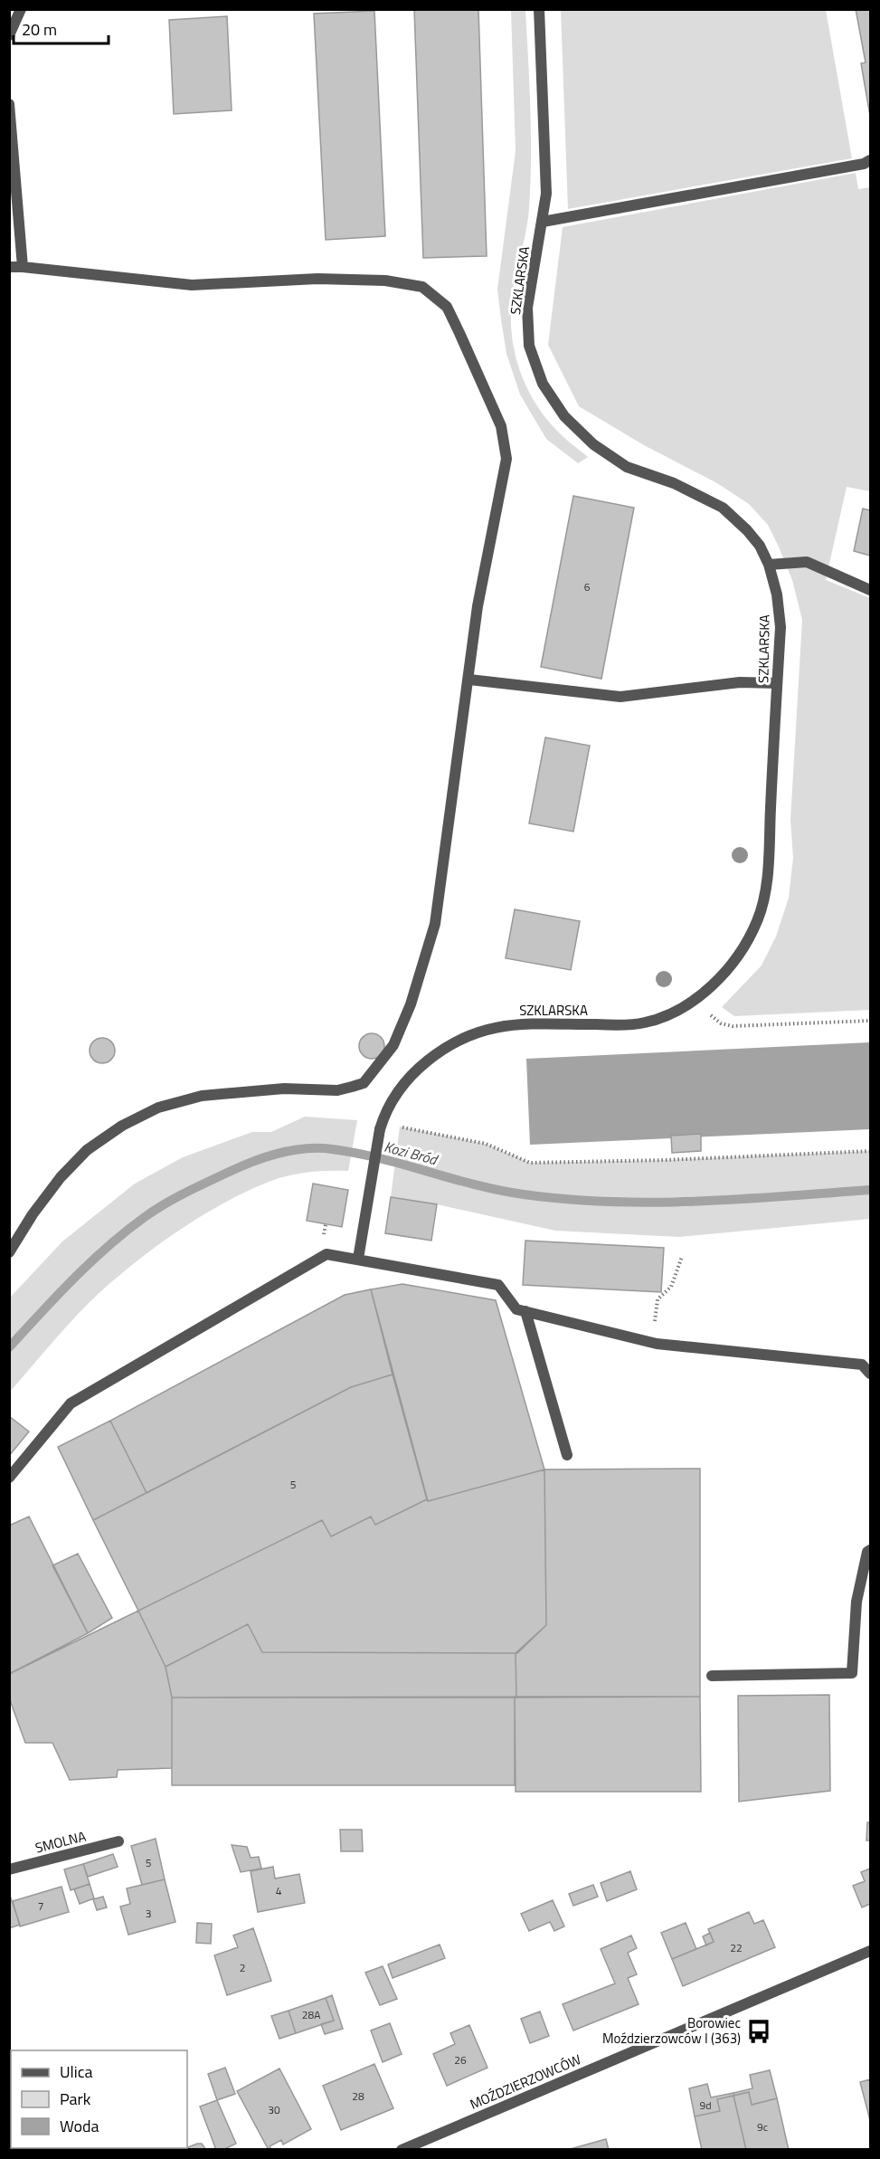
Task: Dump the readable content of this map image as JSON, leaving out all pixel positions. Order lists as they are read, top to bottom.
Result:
{
  "streets": {
    "street": ["SZKLARSKA", "SMOLNA", "MOŹDZIERZOWCÓW"]
  },
  "water": ["Kozi Bród"],
  "places": {
    "bus stop": ["Borowiec Moździerzowców I (363)"]
  },
  "house_numbers": [
    "6",
    "5",
    "5",
    "4",
    "7",
    "3",
    "22",
    "2",
    "28A",
    "26",
    "28",
    "9d",
    "30",
    "9c"
  ],
  "legend": ["Ulica", "Park", "Woda"],
  "scale_bar": "20 m"
}
